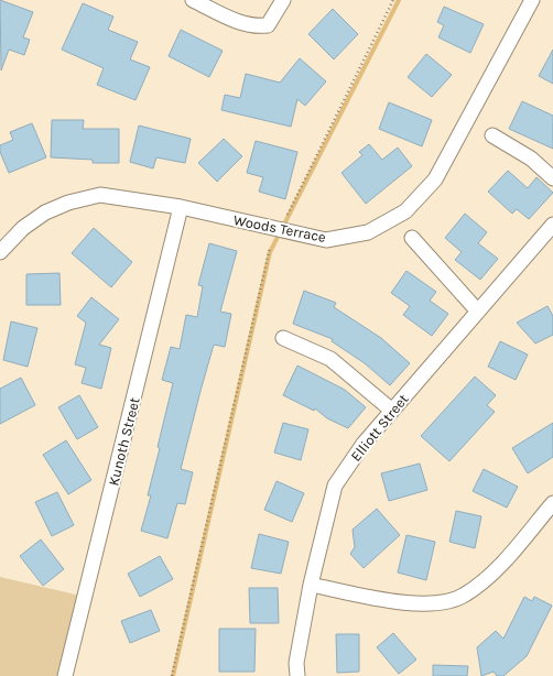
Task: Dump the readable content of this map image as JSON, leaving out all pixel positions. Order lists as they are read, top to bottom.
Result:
{
  "streets": {
    "street": ["Woods Terrace", "Elliott Street", "Kunoth Street"]
  },
  "crossings": [
    ["Woods Terrace", "Kunoth Street"]
  ]
}
